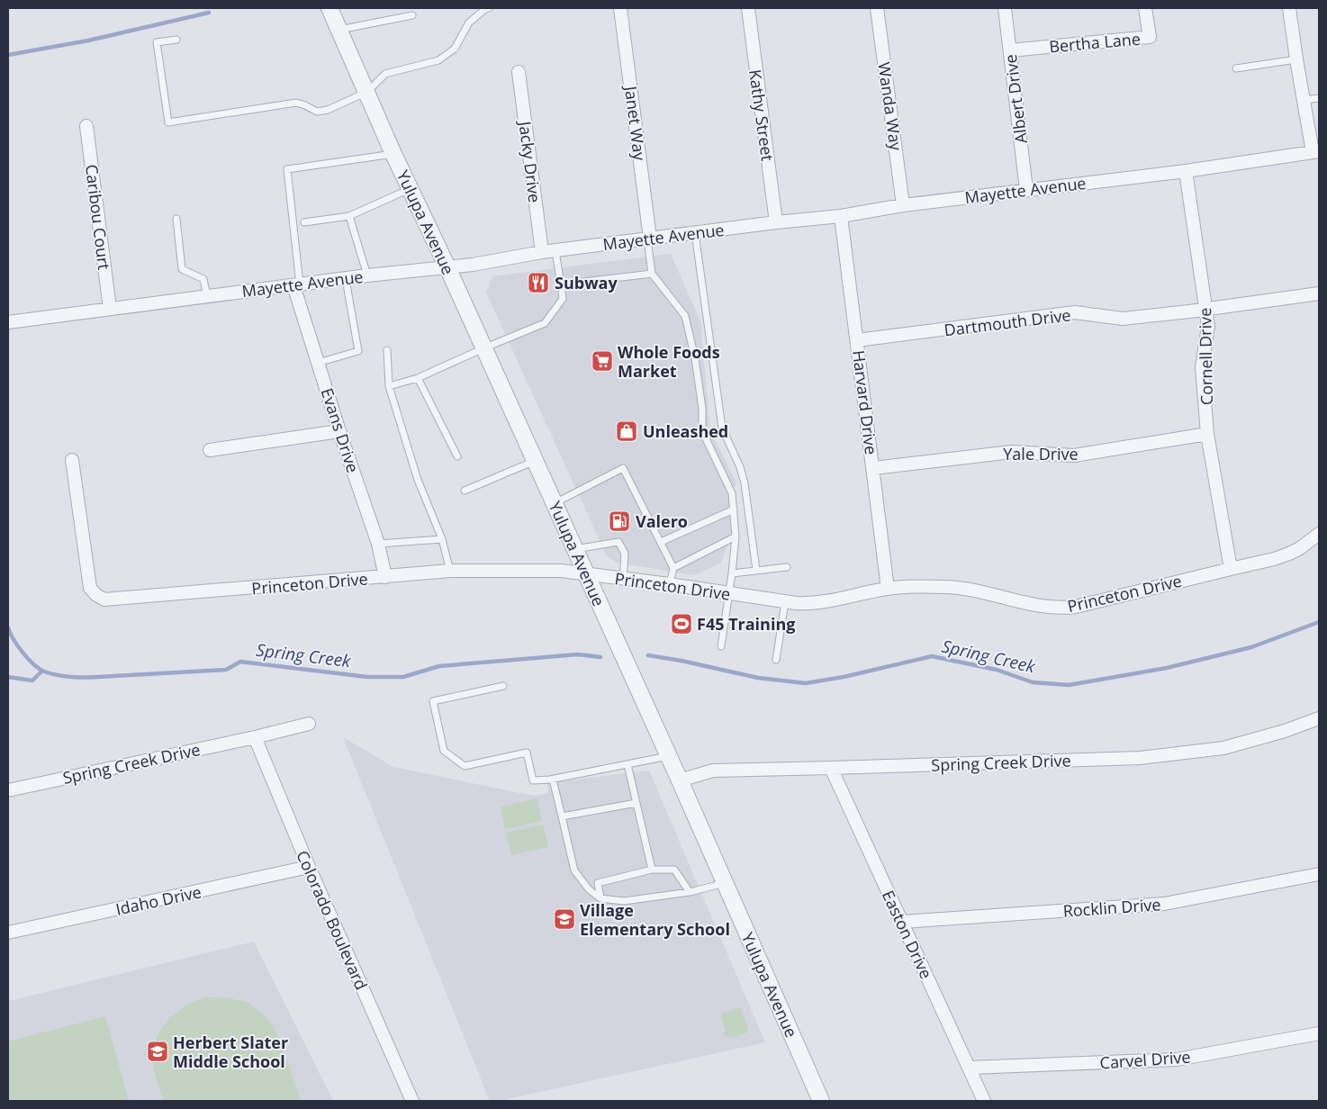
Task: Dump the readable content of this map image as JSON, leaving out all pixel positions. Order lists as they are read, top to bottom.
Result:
{
  "streets": {
    "street": [
      "Bertha Lane",
      "Albert Drive",
      "Wanda Way",
      "Kathy Street",
      "Janet Way",
      "Jacky Drive",
      "Mayette Avenue",
      "Caribou Court",
      "Yulupa Avenue",
      "Dartmouth Drive",
      "Cornell Drive",
      "Harvard Drive",
      "Evans Drive",
      "Yale Drive",
      "Princeton Drive",
      "Spring Creek Drive",
      "Idaho Drive",
      "Rocklin Drive",
      "Colorado Boulevard",
      "Easton Drive",
      "Carvel Drive"
    ]
  },
  "crossings": [
    ["Bertha Lane", "Albert Drive"],
    ["Albert Drive", "Mayette Avenue"],
    ["Wanda Way", "Mayette Avenue"],
    ["Kathy Street", "Mayette Avenue"],
    ["Janet Way", "Mayette Avenue"],
    ["Jacky Drive", "Mayette Avenue"],
    ["Mayette Avenue", "Caribou Court"],
    ["Mayette Avenue", "Yulupa Avenue"],
    ["Mayette Avenue", "Cornell Drive"],
    ["Mayette Avenue", "Harvard Drive"],
    ["Mayette Avenue", "Evans Drive"],
    ["Yulupa Avenue", "Princeton Drive"],
    ["Yulupa Avenue", "Spring Creek Drive"],
    ["Dartmouth Drive", "Cornell Drive"],
    ["Dartmouth Drive", "Harvard Drive"],
    ["Cornell Drive", "Yale Drive"],
    ["Cornell Drive", "Princeton Drive"],
    ["Harvard Drive", "Yale Drive"],
    ["Harvard Drive", "Princeton Drive"],
    ["Evans Drive", "Princeton Drive"],
    ["Spring Creek Drive", "Colorado Boulevard"],
    ["Spring Creek Drive", "Easton Drive"],
    ["Idaho Drive", "Colorado Boulevard"],
    ["Rocklin Drive", "Easton Drive"],
    ["Easton Drive", "Carvel Drive"]
  ],
  "water": ["Spring Creek"],
  "places": {
    "restaurant": ["Subway"],
    "supermarket": ["Whole Foods Market"],
    "shop": ["Unleashed"],
    "fuel station": ["Valero"],
    "sports": ["F45 Training"],
    "school or university": ["Village Elementary School", "Herbert Slater Middle School"]
  }
}
